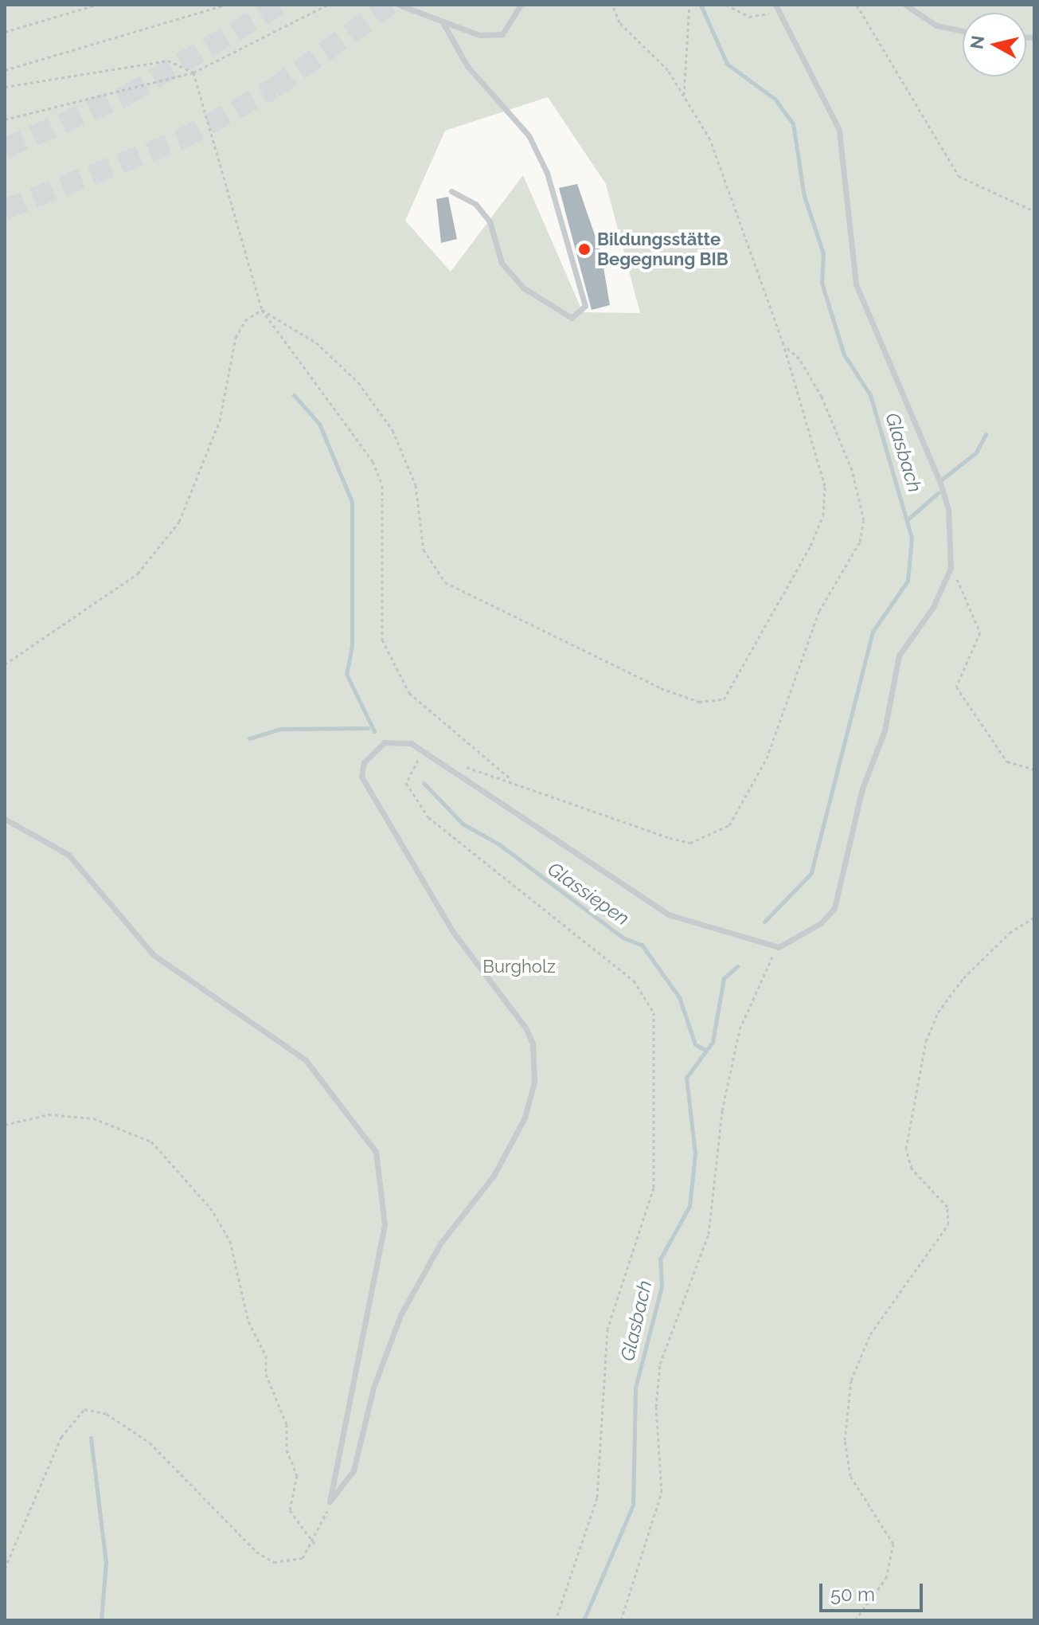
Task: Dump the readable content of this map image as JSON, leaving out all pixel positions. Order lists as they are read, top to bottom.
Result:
{
  "water": ["Glasbach", "Glassiepen"],
  "parks": ["Burgholz"],
  "places": ["Bildungsstätte Begegnung BIB"],
  "scale_bar": "50 m",
  "north": "left"
}
